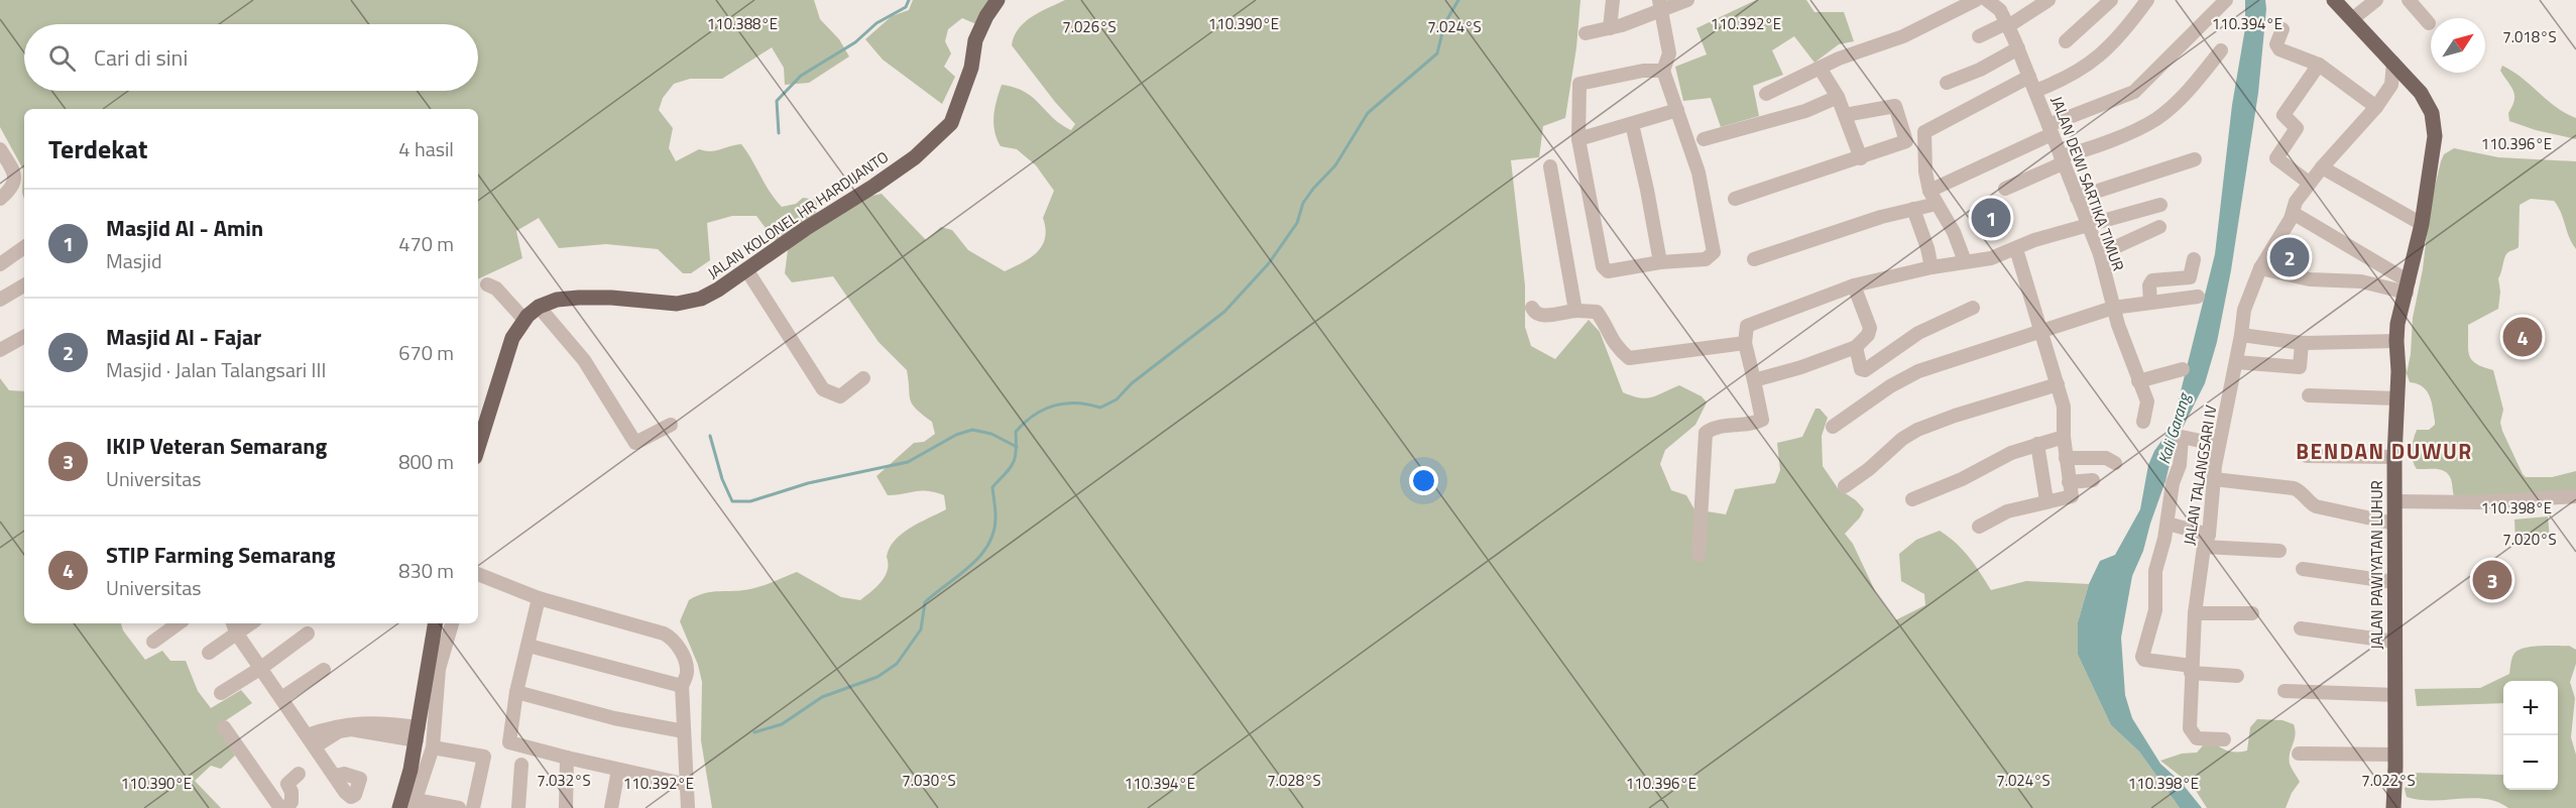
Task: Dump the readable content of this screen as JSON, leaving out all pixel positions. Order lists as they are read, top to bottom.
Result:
{
  "streets": {
    "main road": ["JALAN KOLONEL HR HARDIJANTO", "JALAN PAWIYATAN LUHUR"],
    "street": ["JALAN DEWI SARTIKA TIMUR", "JALAN TALANGSARI IV"]
  },
  "districts": ["BENDAN DUWUR"],
  "water": ["Kali Garang"],
  "north": "top right",
  "page": {
    "search": "Cari di sini",
    "heading": ["Terdekat", "4 hasil"],
    "list": [
      {
        "mark": "1",
        "name": "Masjid Al - Amin",
        "note": "Masjid",
        "value": "470 m"
      },
      {
        "mark": "2",
        "name": "Masjid Al - Fajar",
        "note": "Masjid · Jalan Talangsari III",
        "value": "670 m"
      },
      {
        "mark": "3",
        "name": "IKIP Veteran Semarang",
        "note": "Universitas",
        "value": "800 m"
      },
      {
        "mark": "4",
        "name": "STIP Farming Semarang",
        "note": "Universitas",
        "value": "830 m"
      }
    ],
    "pins": [
      "1",
      "2",
      "4",
      "3"
    ],
    "map_buttons": ["+", "−"]
  },
  "coordinates": [
    "110.392°E",
    "110.388°E",
    "110.390°E",
    "110.394°E",
    "7.026°S",
    "7.024°S",
    "7.018°S",
    "110.396°E",
    "110.398°E",
    "7.020°S",
    "7.032°S",
    "7.030°S",
    "7.028°S",
    "7.022°S"
  ]
}
